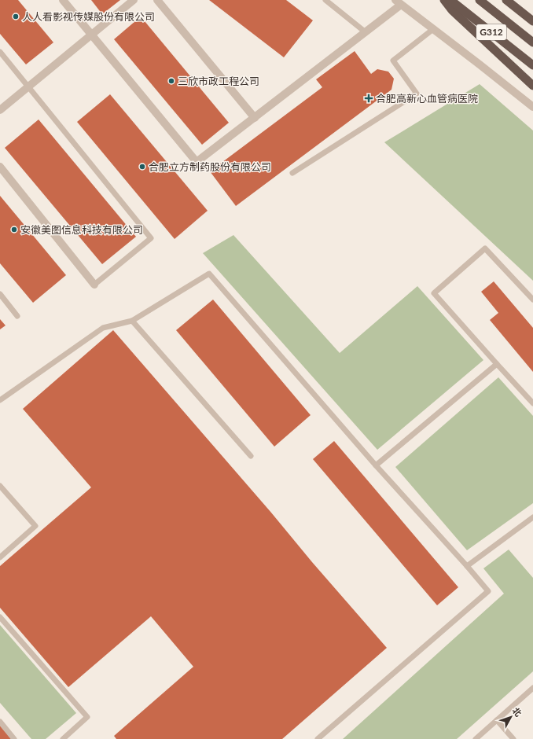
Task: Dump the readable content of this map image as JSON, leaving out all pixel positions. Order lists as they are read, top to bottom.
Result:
{
  "streets": {
    "highway": ["G312"]
  },
  "places": {
    "other": [
      "人人看影视传媒股份有限公司",
      "三欣市政工程公司",
      "合肥立方制药股份有限公司",
      "安徽美图信息科技有限公司"
    ],
    "health": ["合肥高新心血管病医院"]
  },
  "north": "top right"
}
